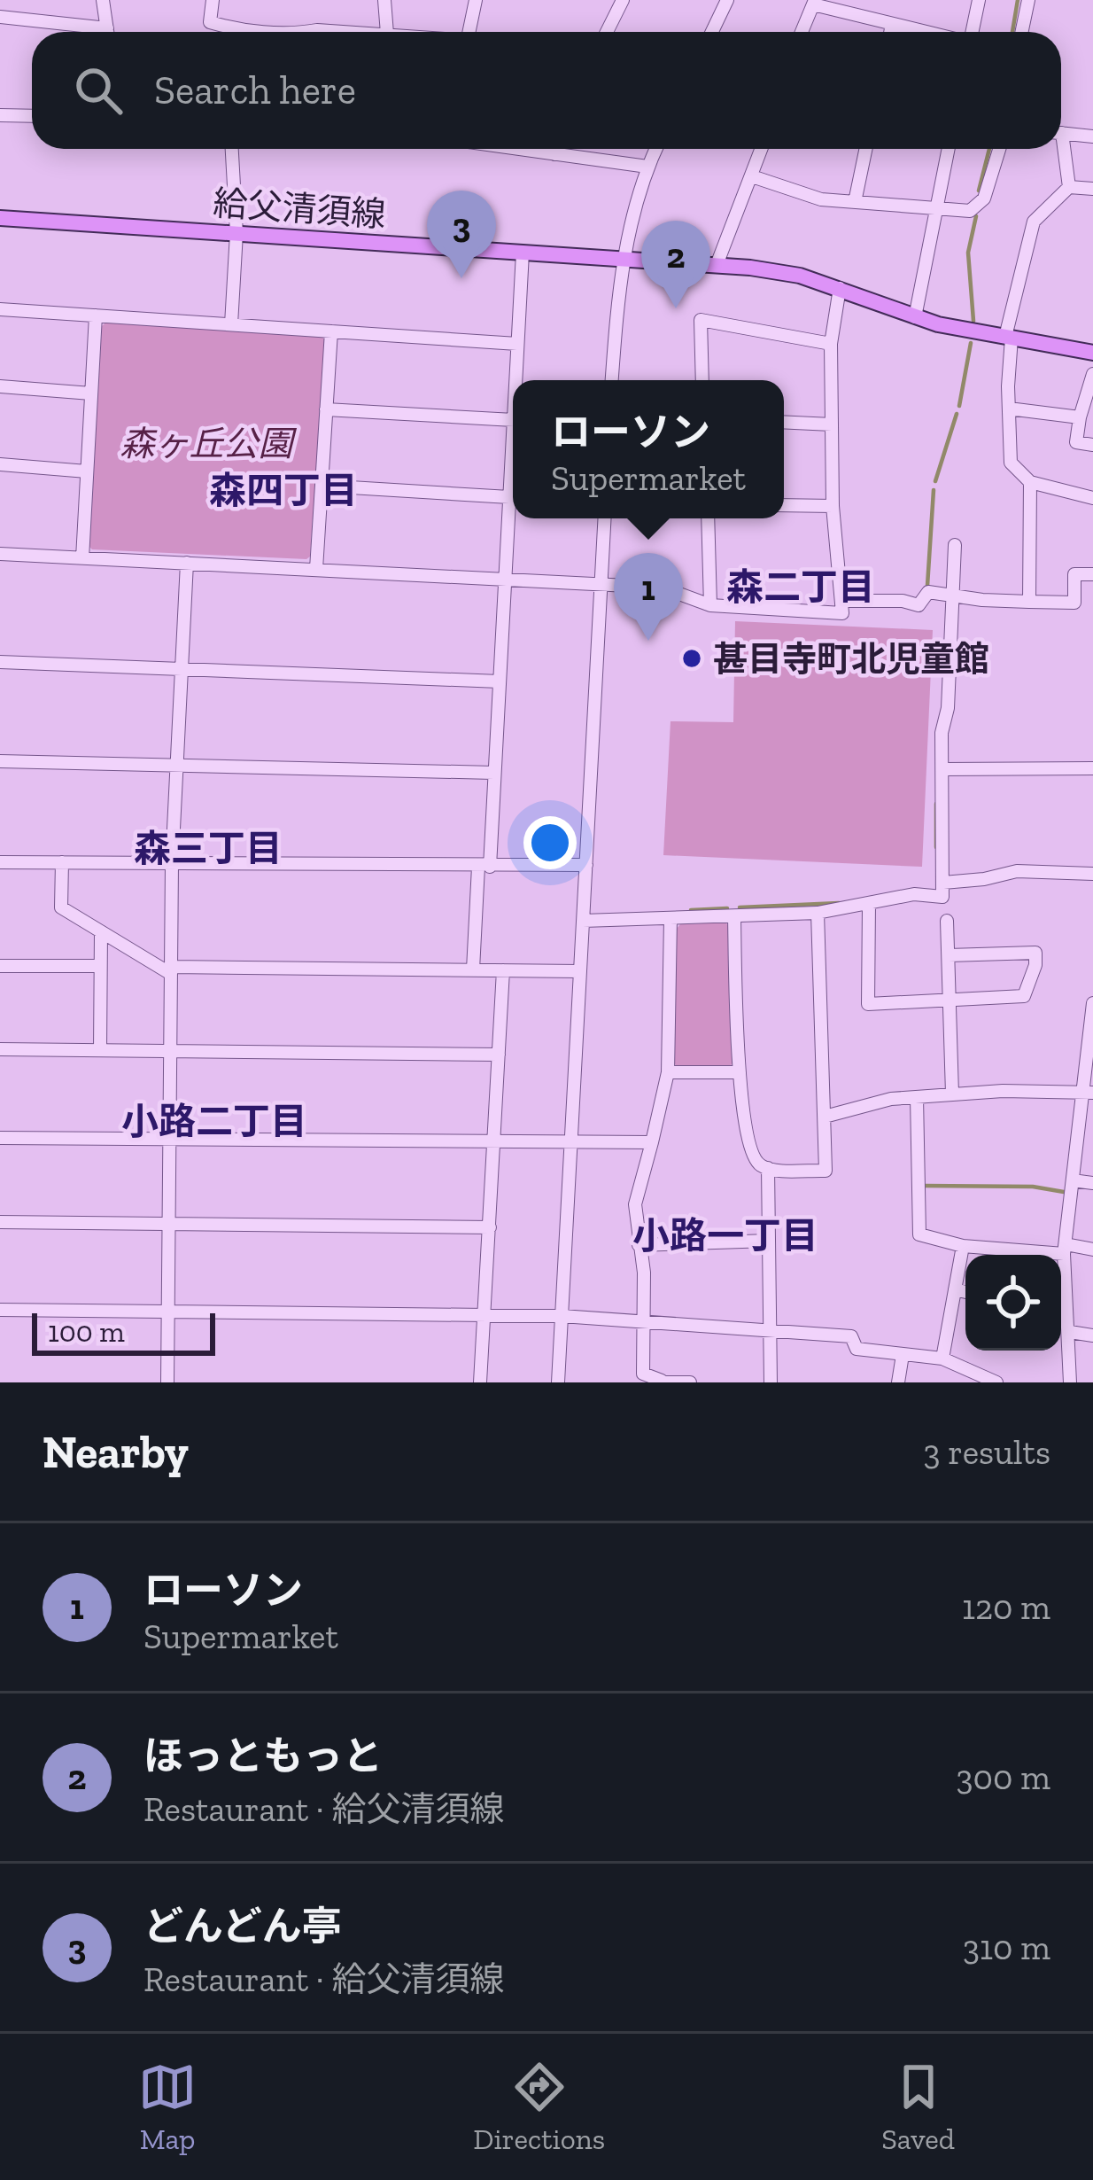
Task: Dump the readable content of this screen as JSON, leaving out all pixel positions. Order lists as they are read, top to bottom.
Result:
{
  "streets": {
    "main road": ["給父清須線"]
  },
  "districts": [
    "森四丁目",
    "森二丁目",
    "森三丁目",
    "小路二丁目",
    "小路一丁目"
  ],
  "parks": ["森ヶ丘公園"],
  "places": ["甚目寺町北児童館"],
  "scale_bar": "100 m",
  "page": {
    "search": "Search here",
    "pins": ["3", "2", "1"],
    "popup": ["ローソン", "Supermarket"],
    "scale": "100 m",
    "heading": ["Nearby", "3 results"],
    "list": [
      {
        "mark": "1",
        "name": "ローソン",
        "note": "Supermarket",
        "value": "120 m"
      },
      {
        "mark": "2",
        "name": "ほっともっと",
        "note": "Restaurant · 給父清須線",
        "value": "300 m"
      },
      {
        "mark": "3",
        "name": "どんどん亭",
        "note": "Restaurant · 給父清須線",
        "value": "310 m"
      }
    ],
    "nav": ["Map", "Directions", "Saved"]
  }
}
